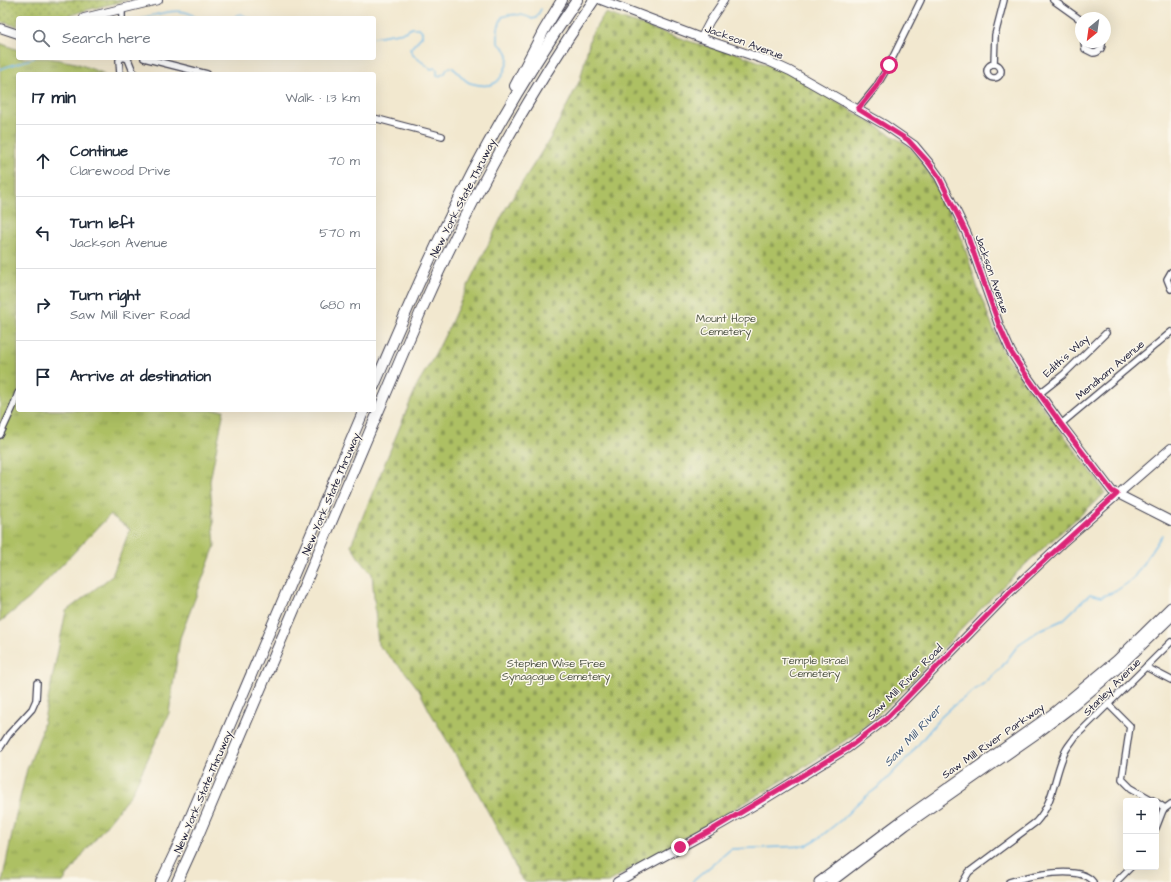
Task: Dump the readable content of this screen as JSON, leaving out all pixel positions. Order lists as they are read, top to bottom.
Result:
{
  "streets": {
    "highway": ["New York State Thruway", "Saw Mill River Parkway"],
    "main road": ["Jackson Avenue", "Saw Mill River Road"],
    "street": ["Edith's Way", "Mendham Avenue", "Stanley Avenue"]
  },
  "crossings": [
    ["Jackson Avenue", "Edith's Way"],
    ["Jackson Avenue", "Mendham Avenue"],
    ["Jackson Avenue", "Saw Mill River Road"]
  ],
  "water": ["Saw Mill River"],
  "parks": ["Mount Hope Cemetery", "Temple Israel Cemetery", "Stephen Wise Free Synagogue Cemetery"],
  "north": "bottom left",
  "page": {
    "search": "Search here",
    "heading": ["17 min", "Walk · 1.3 km"],
    "list": [
      ["Continue", "Clarewood Drive", "70 m"],
      ["Turn left", "Jackson Avenue", "570 m"],
      ["Turn right", "Saw Mill River Road", "680 m"],
      "Arrive at destination"
    ],
    "map_buttons": ["+", "−"]
  }
}
